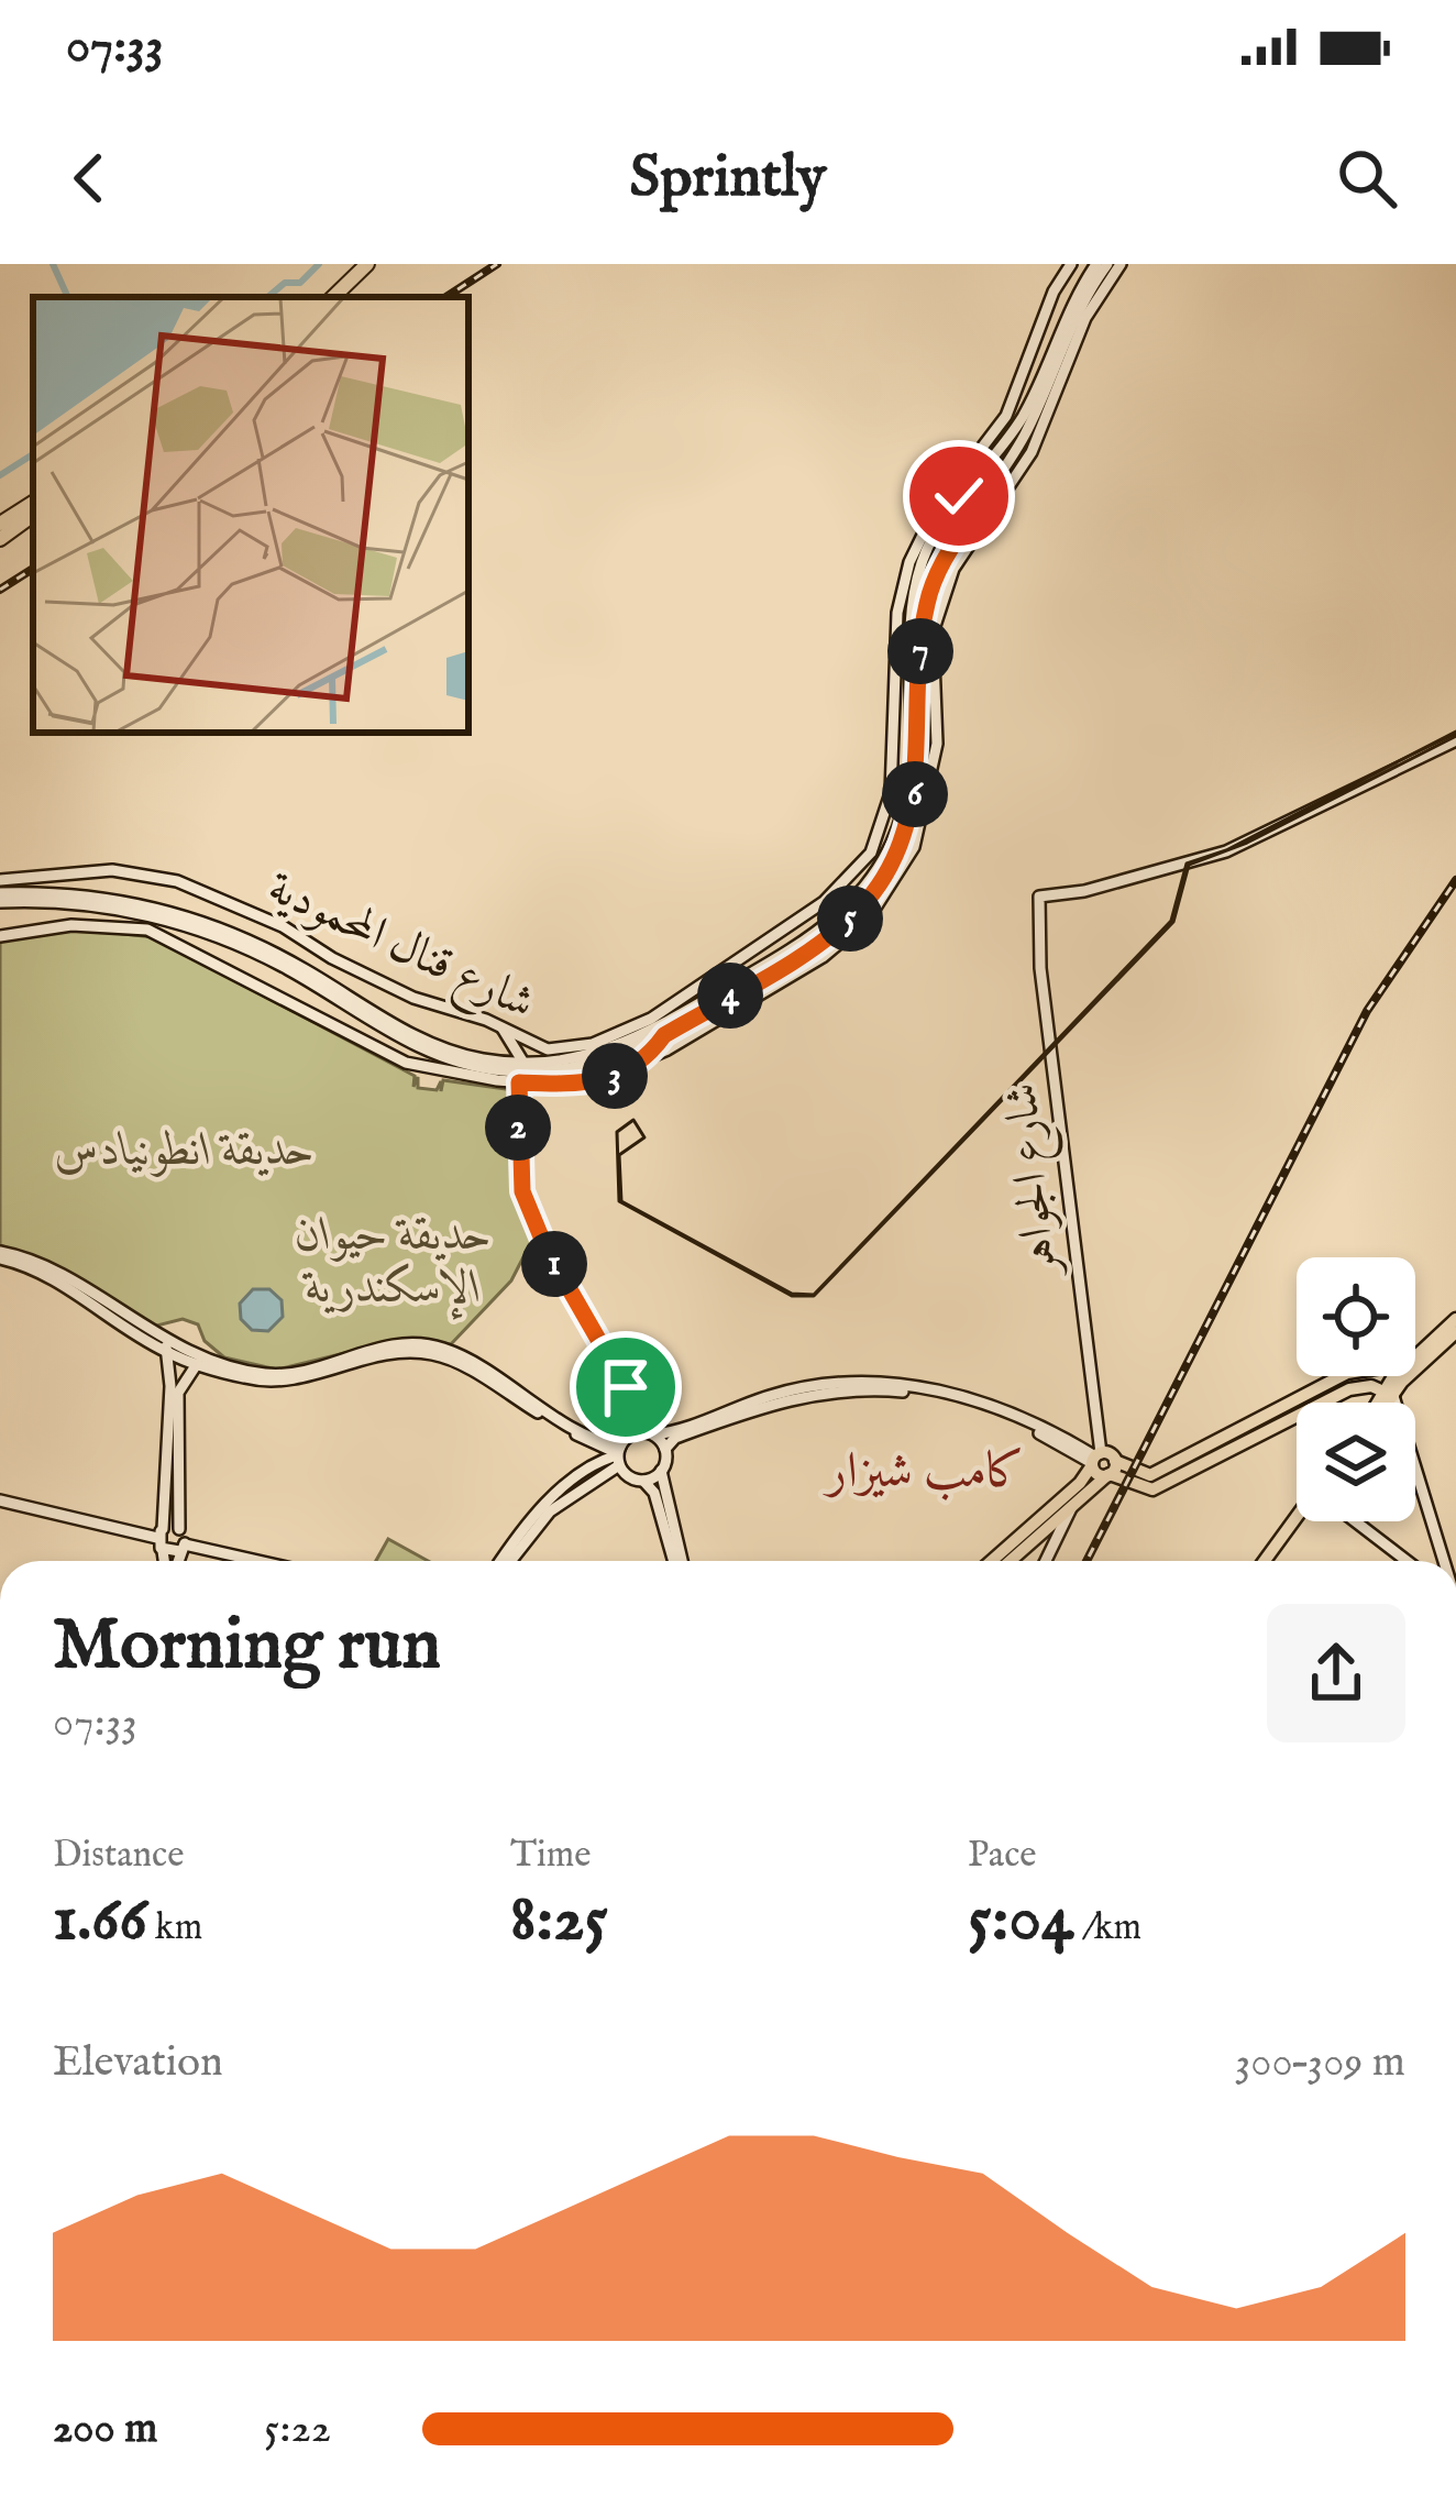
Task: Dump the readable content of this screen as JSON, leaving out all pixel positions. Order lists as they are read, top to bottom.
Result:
{
  "streets": {
    "main road": ["شارع قنال المحمودية", "شارع الجواهر"]
  },
  "districts": ["كامب شيزار"],
  "parks": ["حديقة انطونيادس", "حديقة حيوان الإسكندرية"],
  "page": {
    "status": "07:33",
    "header": "Sprintly",
    "pins": [
      "7",
      "6",
      "5",
      "4",
      "3",
      "2",
      "1"
    ],
    "heading": ["Morning run", "07:33"],
    "stats": [
      ["Distance", "1.66 km"],
      ["Time", "8:25"],
      ["Pace", "5:04 /km"]
    ],
    "chart": ["Elevation", "300–309 m"],
    "list": [
      {
        "name": "200 m",
        "note": "5:22"
      }
    ]
  }
}
